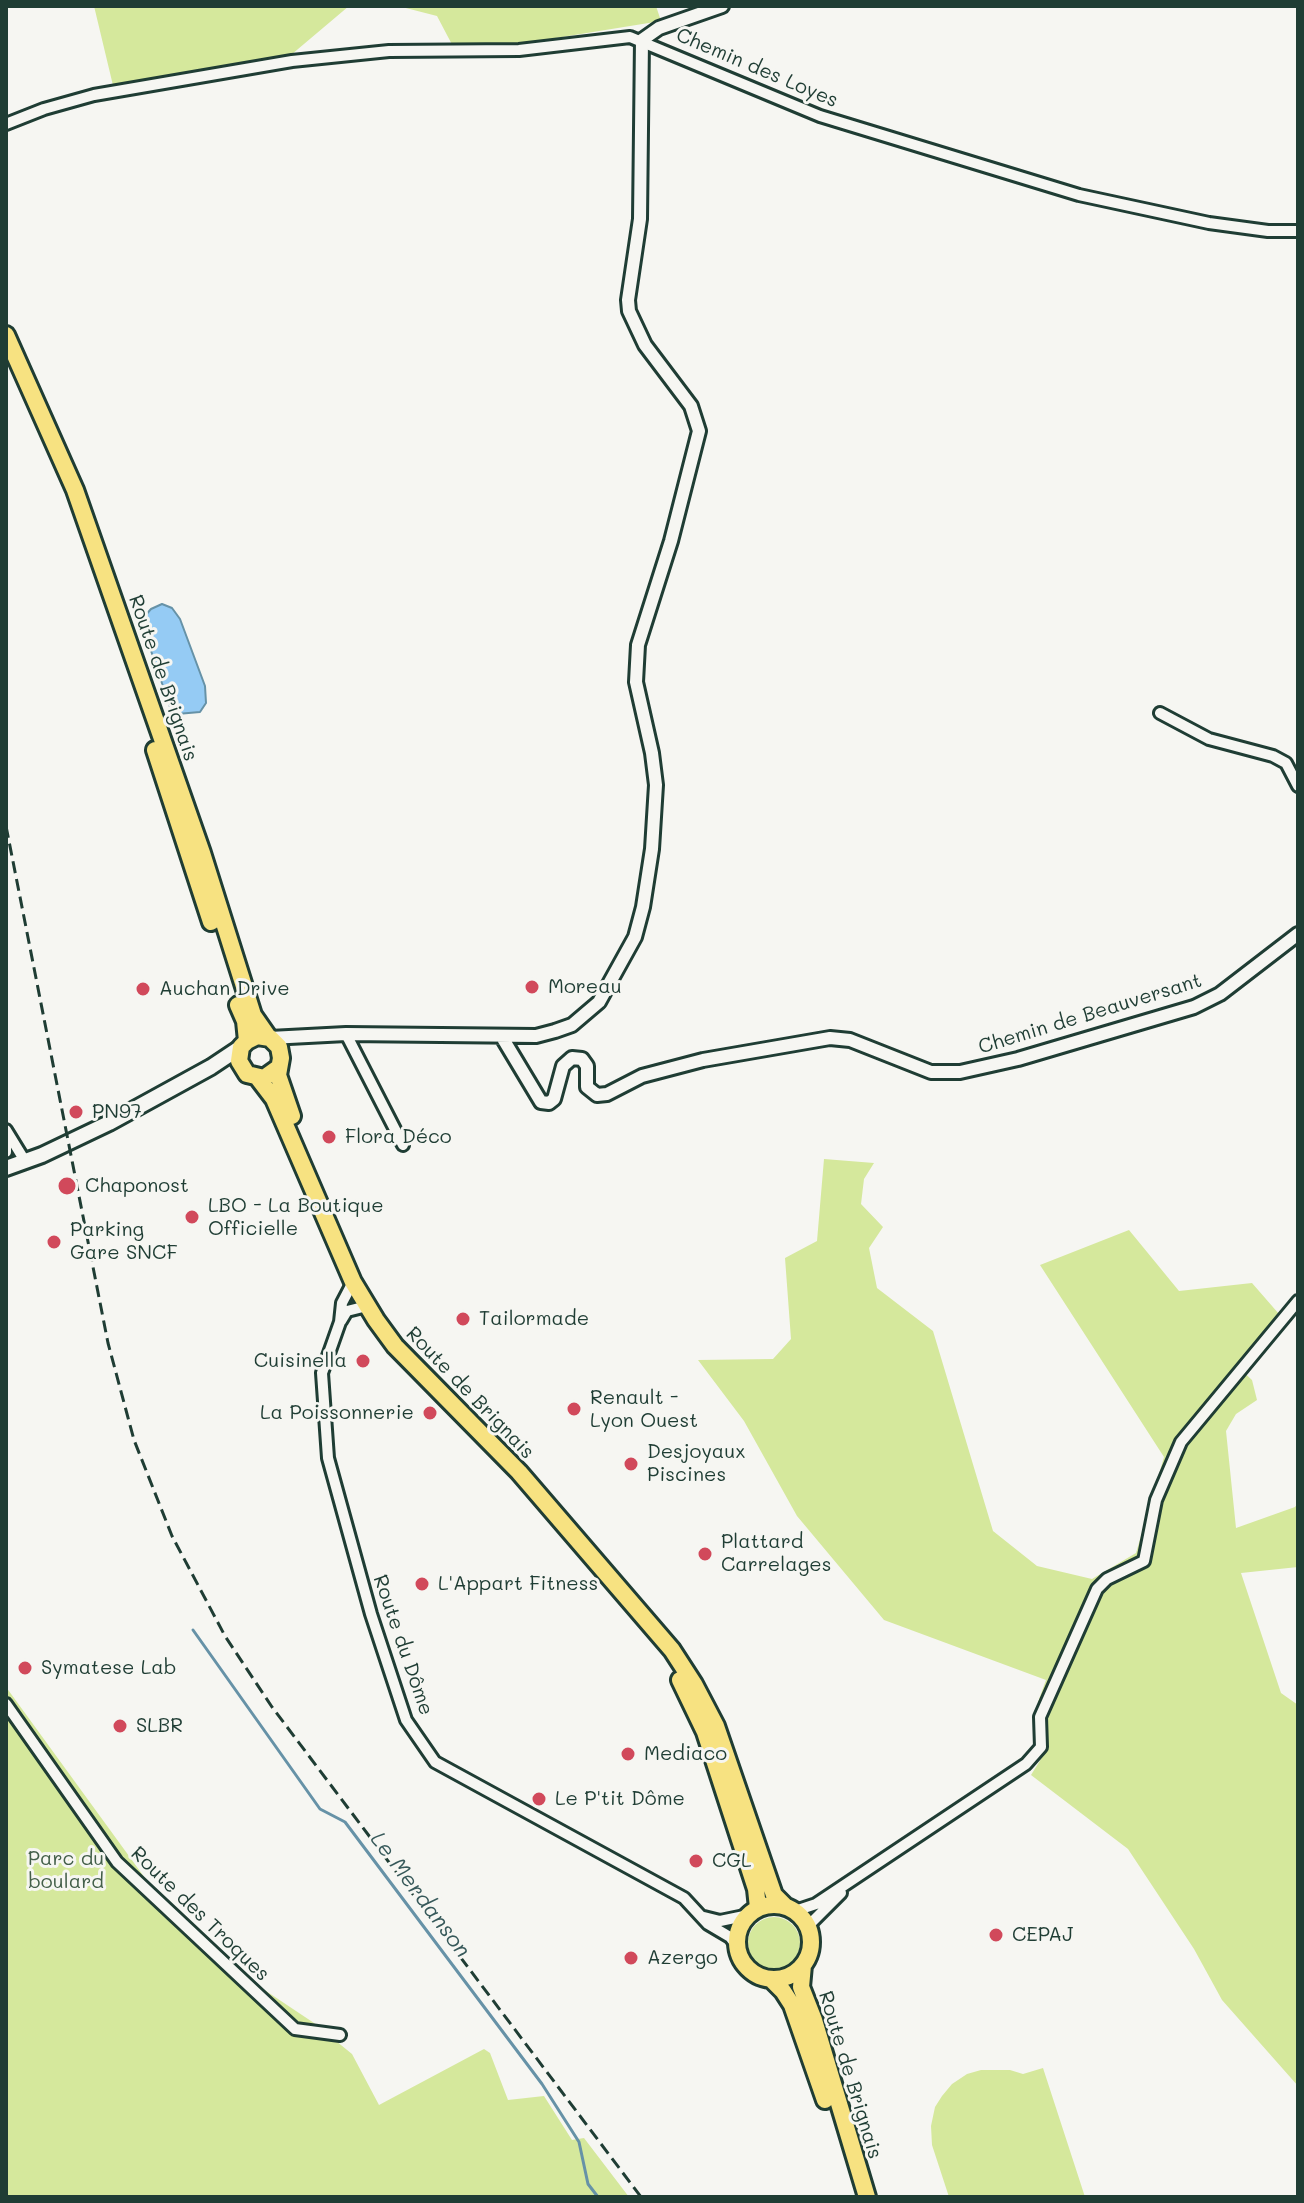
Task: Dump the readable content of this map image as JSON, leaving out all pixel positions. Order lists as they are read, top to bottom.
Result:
{
  "streets": {
    "main road": ["Route de Brignais"],
    "street": [
      "Chemin des Loyes",
      "Chemin de Beauversant",
      "Route du Dôme",
      "Route des Troques"
    ]
  },
  "crossings": [
    ["Route de Brignais", "Route du Dôme"]
  ],
  "water": ["Le Merdanson"],
  "parks": ["Parc du boulard"],
  "places": [
    "Moreau",
    "Auchan Drive",
    "PN97",
    "Flora Déco",
    "Chaponost",
    "LBO - La Boutique Officielle",
    "Parking Gare SNCF",
    "Tailormade",
    "Cuisinella",
    "Renault - Lyon Ouest",
    "La Poissonnerie",
    "Desjoyaux Piscines",
    "Plattard Carrelages",
    "L'Appart Fitness",
    "Symatese Lab",
    "SLBR",
    "Mediaco",
    "Le P'tit Dôme",
    "CGL",
    "CEPAJ",
    "Azergo"
  ]
}
